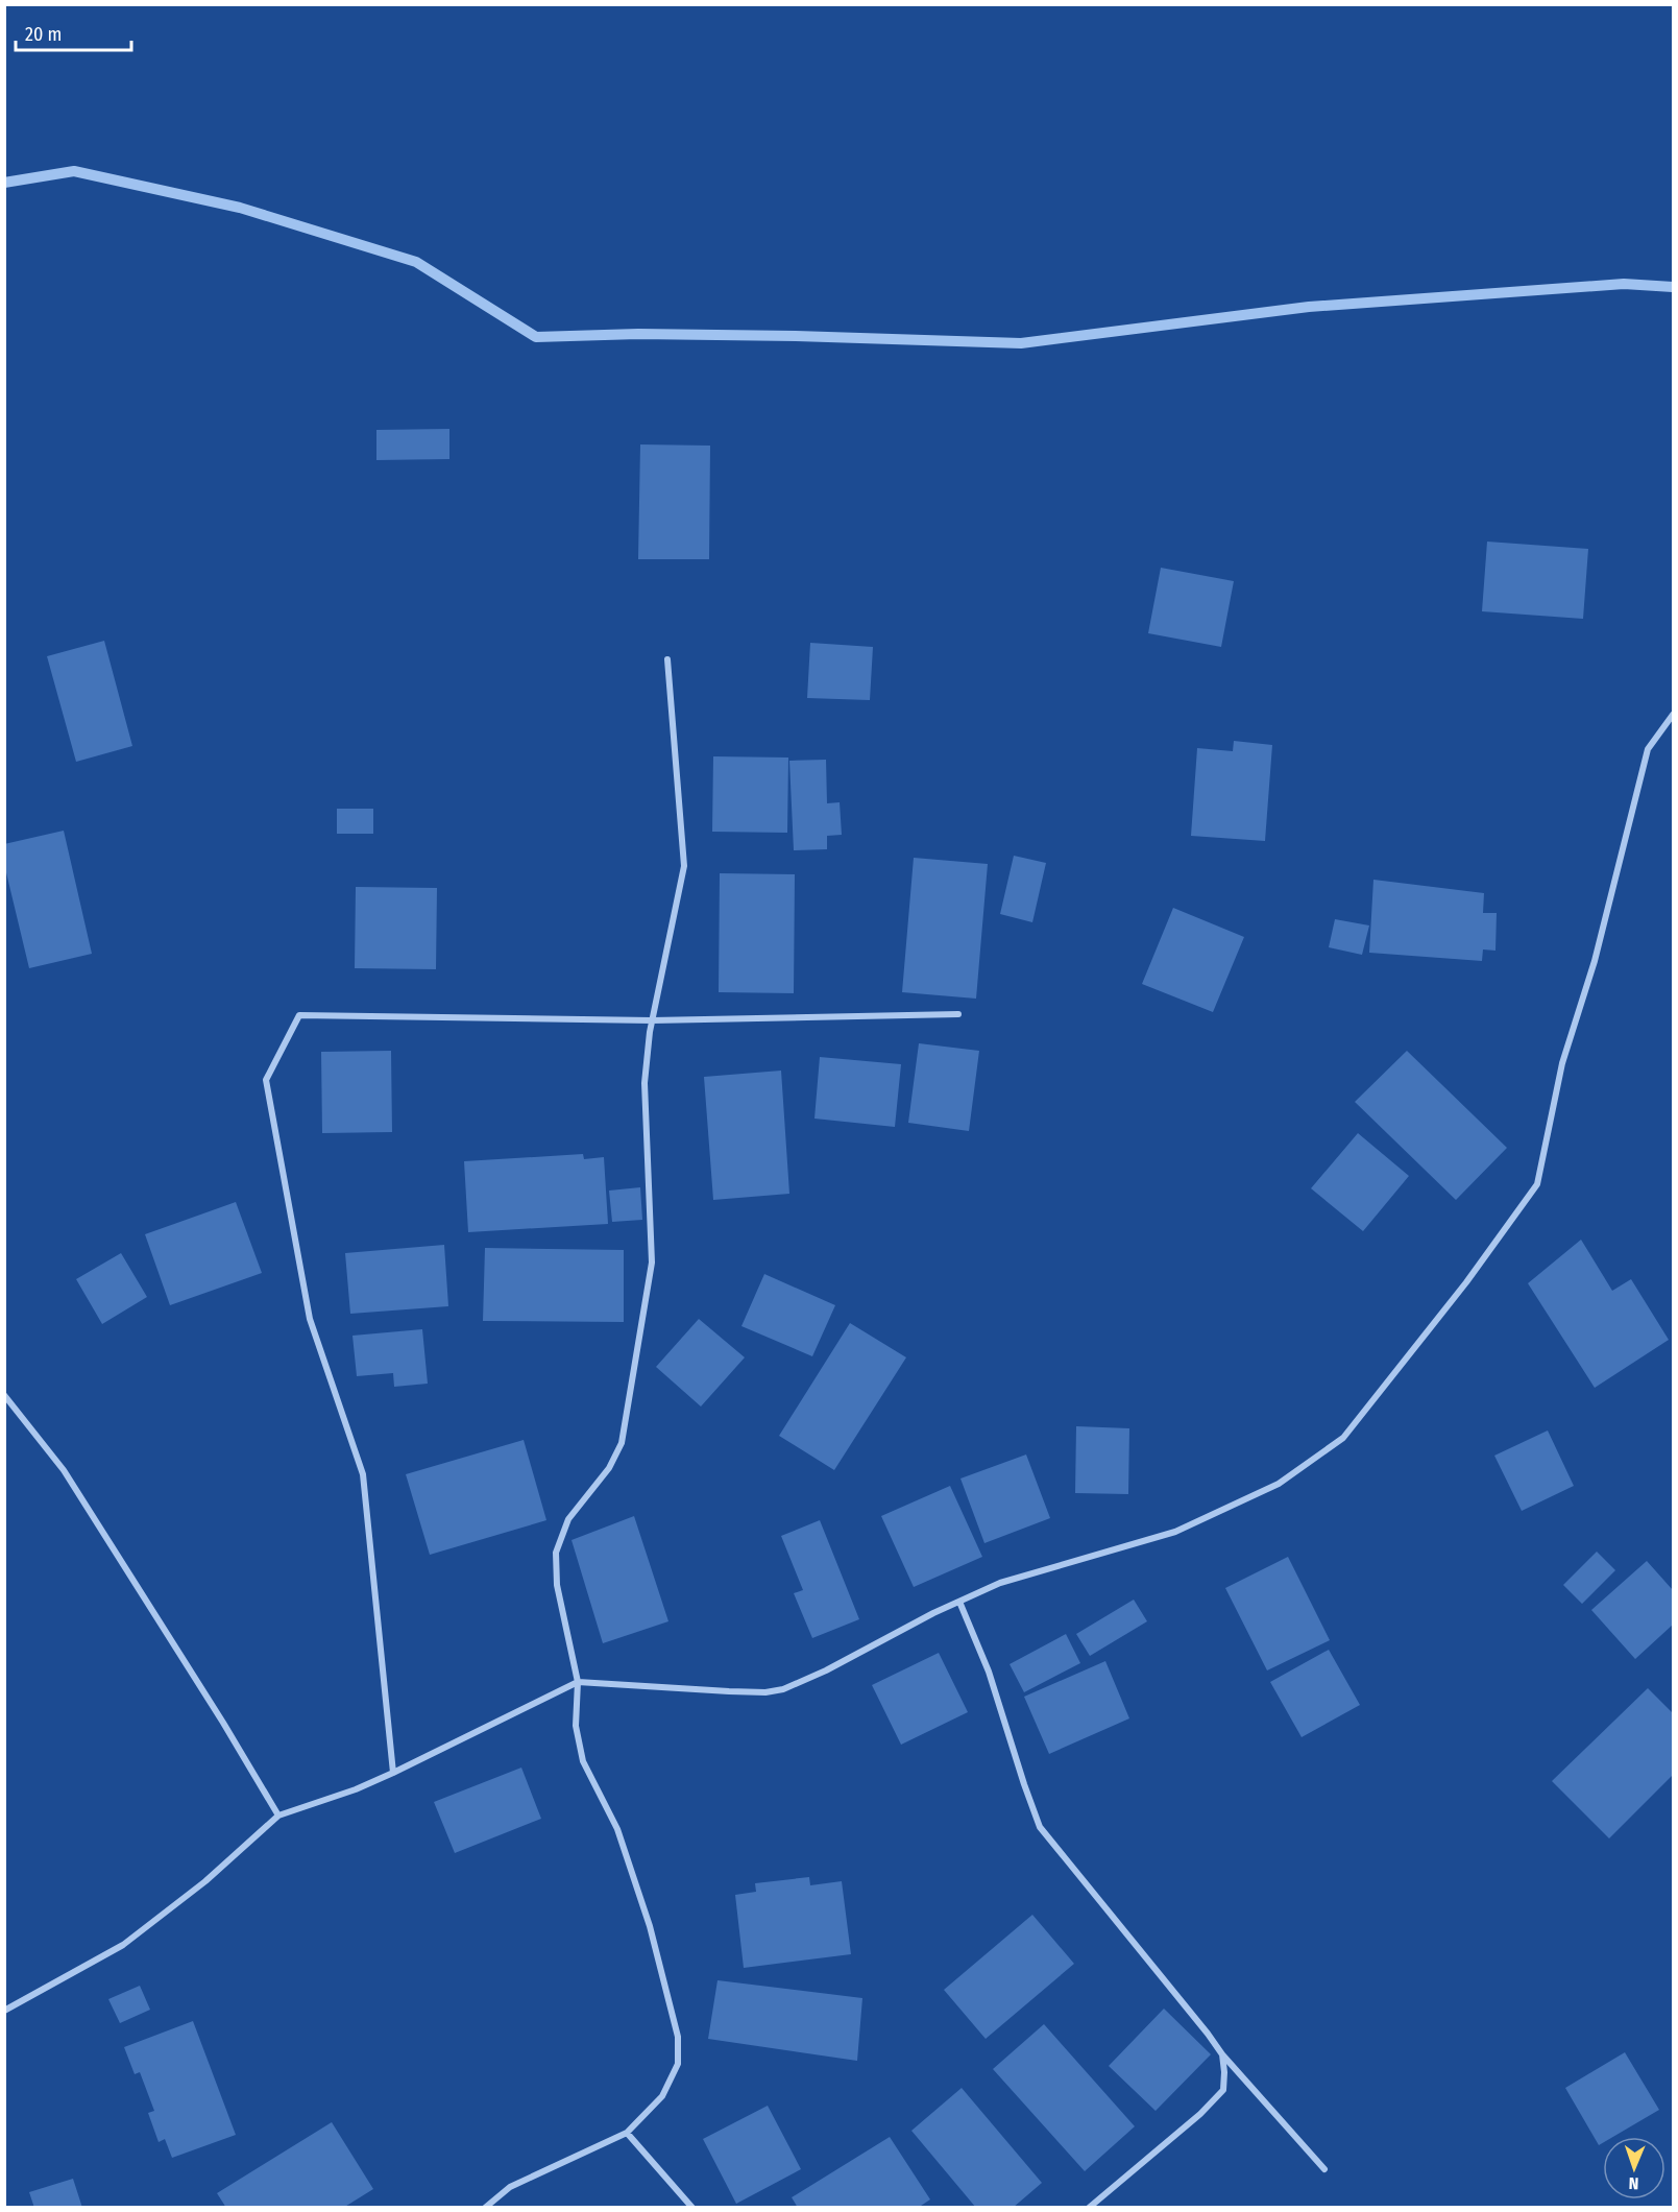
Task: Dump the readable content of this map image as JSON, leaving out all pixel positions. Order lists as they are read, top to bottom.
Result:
{
  "scale_bar": "20 m",
  "north": "bottom"
}
